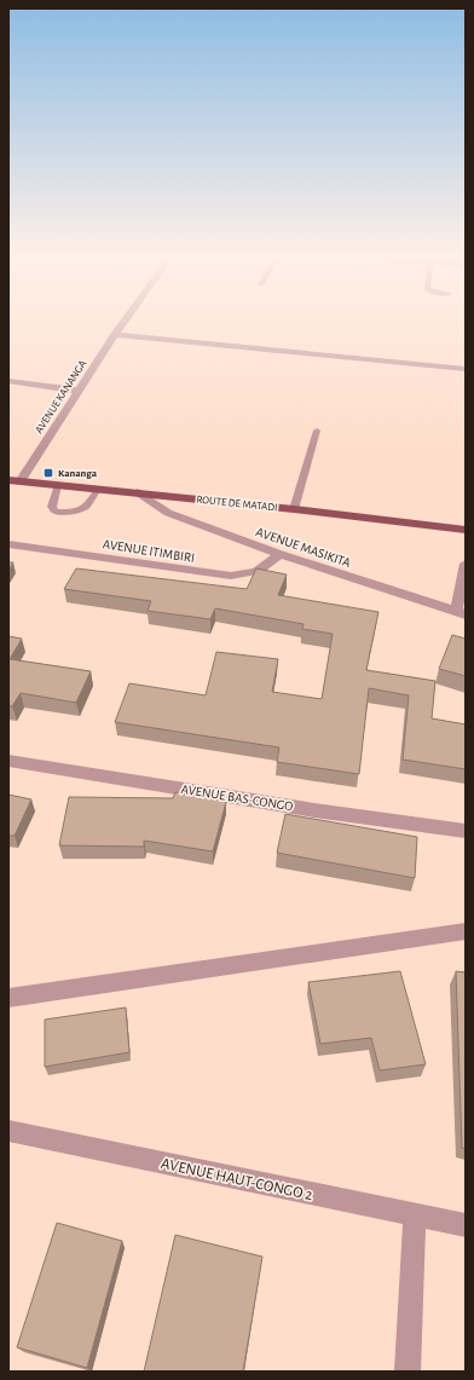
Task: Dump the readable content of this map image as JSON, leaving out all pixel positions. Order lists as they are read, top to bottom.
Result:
{
  "streets": {
    "main road": ["ROUTE DE MATADI"],
    "street": [
      "AVENUE KANANGA",
      "AVENUE MASIKITA",
      "AVENUE ITIMBIRI",
      "AVENUE BAS-CONGO",
      "AVENUE HAUT-CONGO 2"
    ]
  },
  "crossings": [
    ["AVENUE KANANGA", "ROUTE DE MATADI"],
    ["ROUTE DE MATADI", "AVENUE MASIKITA"],
    ["AVENUE MASIKITA", "AVENUE ITIMBIRI"]
  ],
  "places": {
    "transit": ["Kananga"]
  }
}
